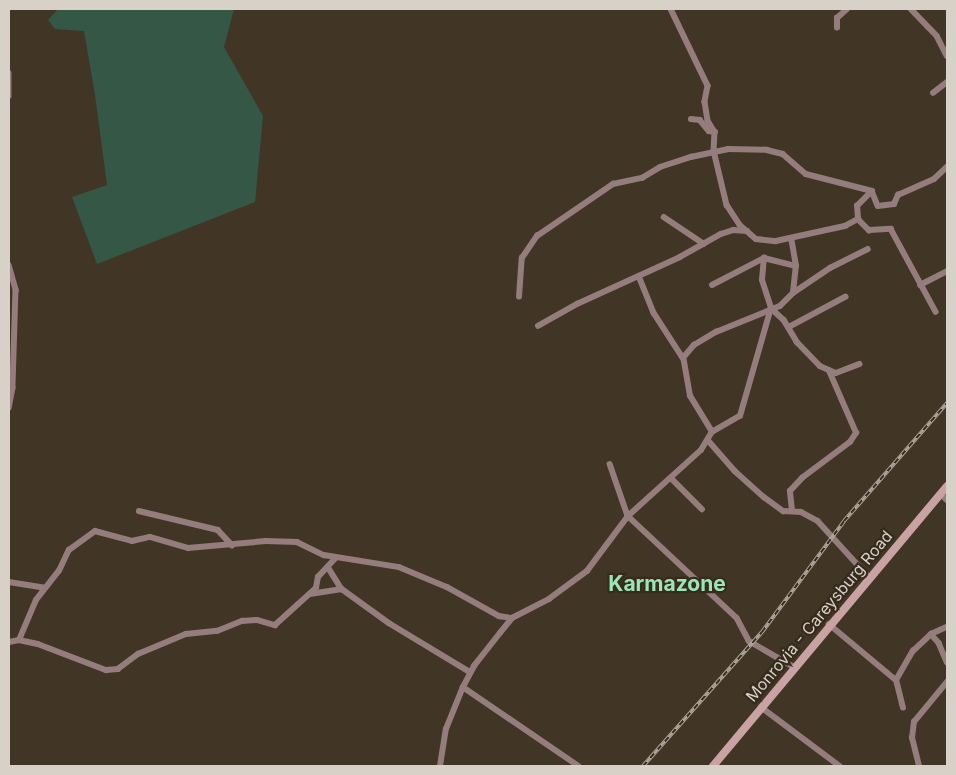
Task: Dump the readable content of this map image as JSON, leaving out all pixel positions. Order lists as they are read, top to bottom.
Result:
{
  "streets": {
    "main road": ["Monrovia - Careysburg Road"]
  },
  "districts": ["Karmazone"]
}
